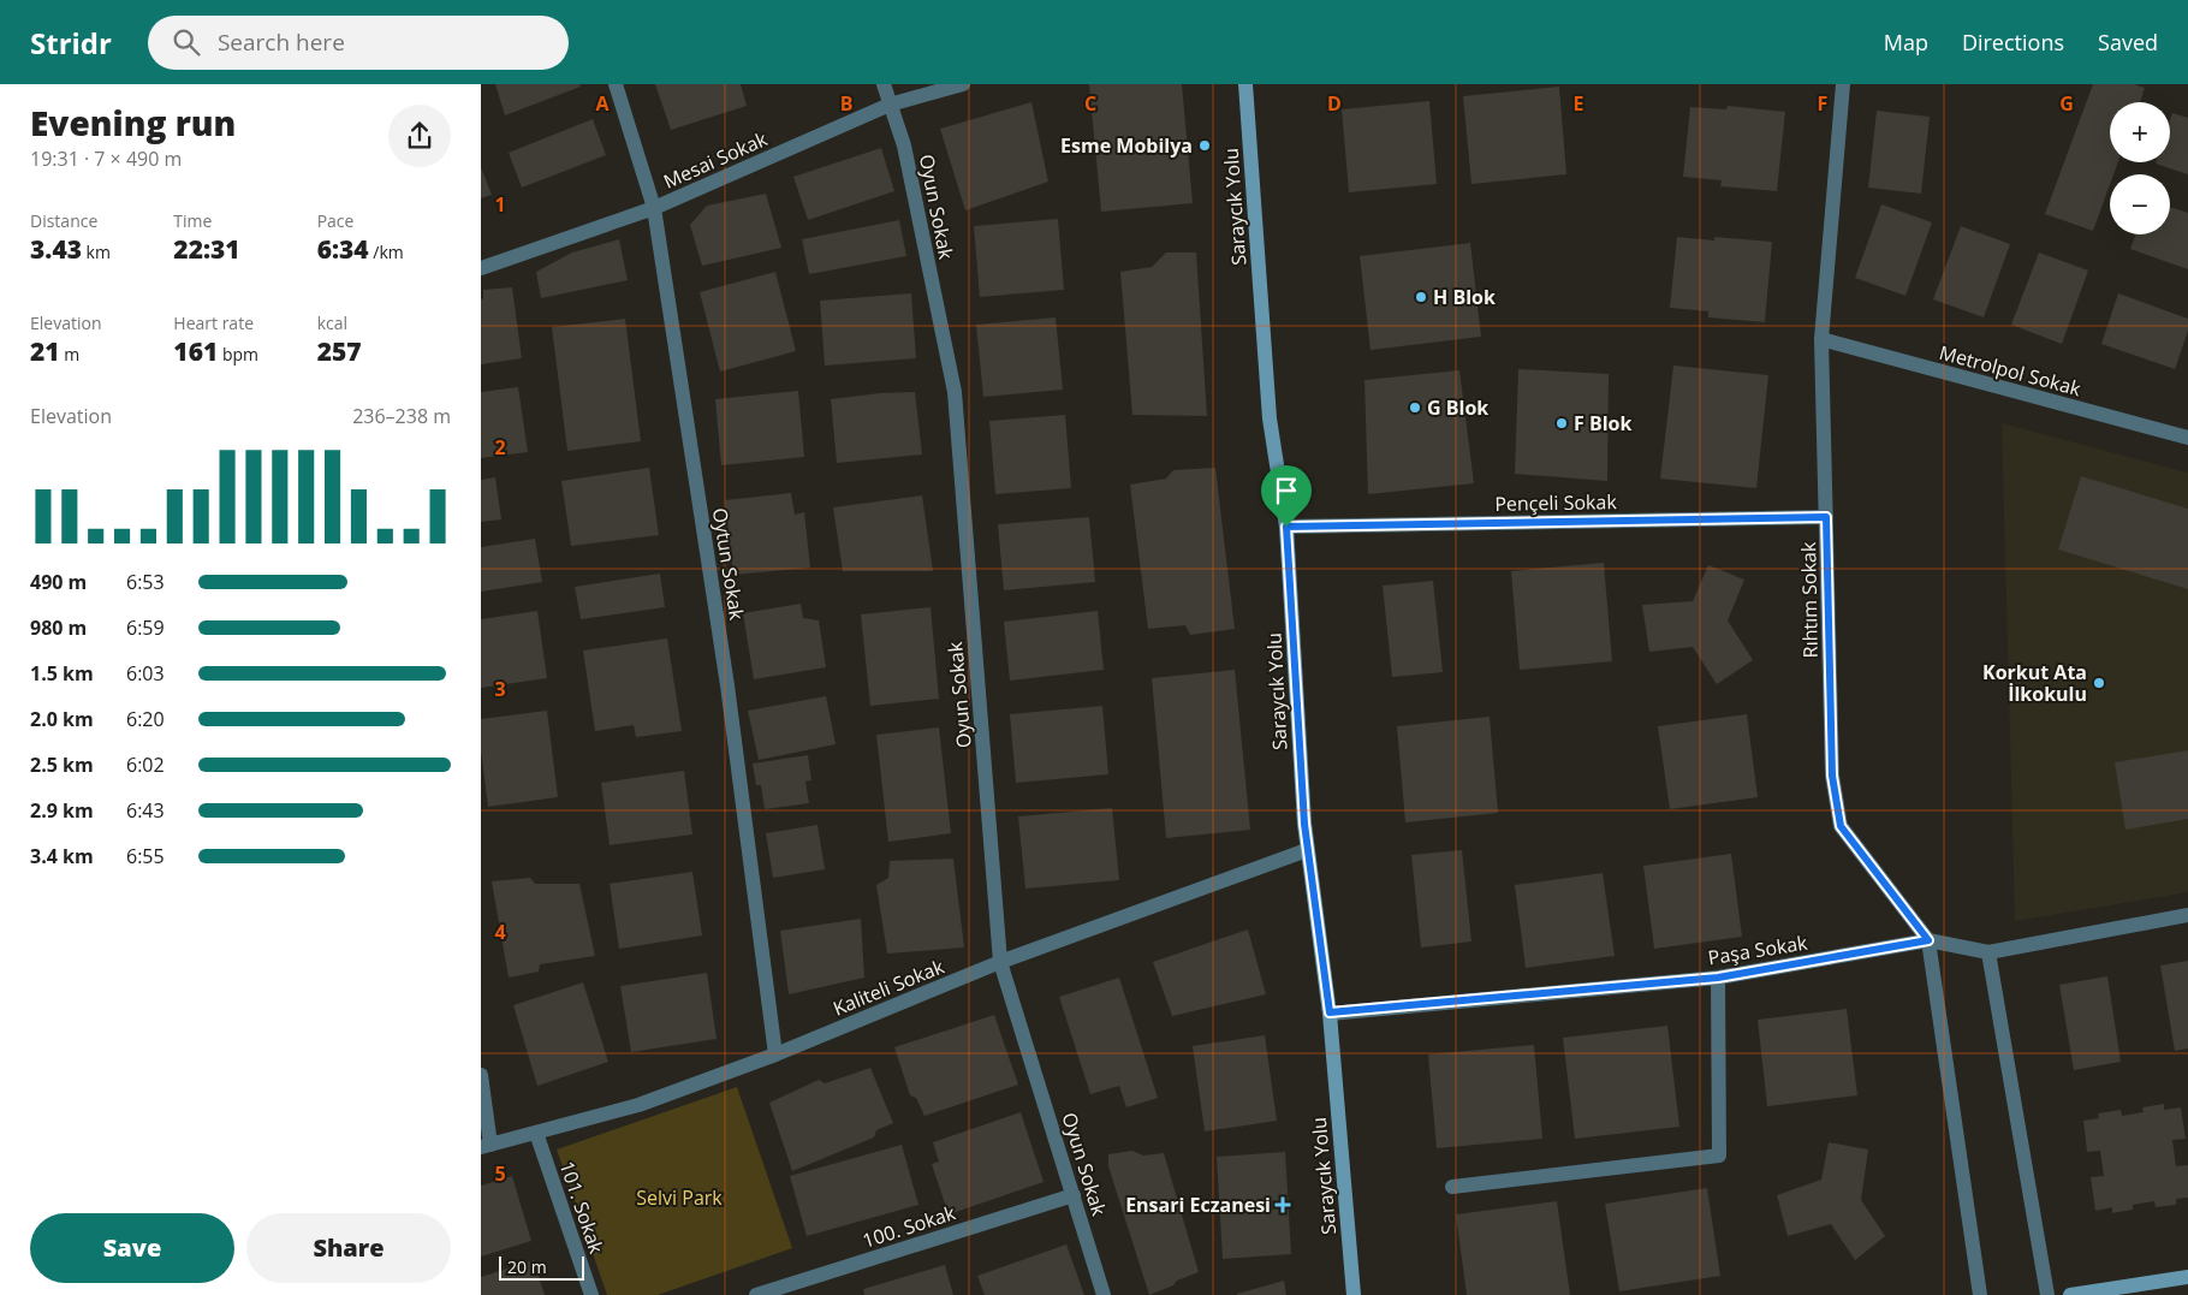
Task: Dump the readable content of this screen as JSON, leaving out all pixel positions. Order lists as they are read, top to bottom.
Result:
{
  "streets": {
    "main road": ["Saraycık Yolu"],
    "street": [
      "Mesai Sokak",
      "Oyun Sokak",
      "Metrolpol Sokak",
      "Pençeli Sokak",
      "Oytun Sokak",
      "Rıhtım Sokak",
      "Paşa Sokak",
      "Kaliteli Sokak",
      "101. Sokak",
      "100. Sokak"
    ]
  },
  "crossings": [
    ["Mesai Sokak", "Oyun Sokak"],
    ["Mesai Sokak", "Oytun Sokak"],
    ["Oyun Sokak", "Kaliteli Sokak"],
    ["Oyun Sokak", "100. Sokak"],
    ["Saraycık Yolu", "Pençeli Sokak"],
    ["Saraycık Yolu", "Paşa Sokak"],
    ["Saraycık Yolu", "Kaliteli Sokak"],
    ["Metrolpol Sokak", "Rıhtım Sokak"],
    ["Pençeli Sokak", "Rıhtım Sokak"],
    ["Oytun Sokak", "Kaliteli Sokak"],
    ["Rıhtım Sokak", "Paşa Sokak"],
    ["Kaliteli Sokak", "101. Sokak"]
  ],
  "parks": ["Selvi Park"],
  "places": {
    "other": [
      "Esme Mobilya",
      "H Blok",
      "G Blok",
      "F Blok",
      "Korkut Ata İlkokulu"
    ],
    "health": ["Ensari Eczanesi"]
  },
  "scale_bar": "20 m",
  "page": {
    "header": "Stridr",
    "search": "Search here",
    "nav": ["Map", "Directions", "Saved"],
    "heading": ["Evening run", "19:31 · 7 × 490 m"],
    "map_buttons": ["+", "−"],
    "stats": [
      ["Distance", "3.43 km"],
      ["Time", "22:31"],
      ["Pace", "6:34 /km"],
      ["Elevation", "21 m"],
      ["Heart rate", "161 bpm"],
      ["kcal", "257"]
    ],
    "chart": ["Elevation", "236–238 m"],
    "list": [
      {
        "name": "490 m",
        "note": "6:53"
      },
      {
        "name": "980 m",
        "note": "6:59"
      },
      {
        "name": "1.5 km",
        "note": "6:03"
      },
      {
        "name": "2.0 km",
        "note": "6:20"
      },
      {
        "name": "2.5 km",
        "note": "6:02"
      },
      {
        "name": "2.9 km",
        "note": "6:43"
      },
      {
        "name": "3.4 km",
        "note": "6:55"
      }
    ],
    "buttons": ["Save", "Share"],
    "scale": "20 m"
  },
  "grid": {
    "columns": [
      "A",
      "B",
      "C",
      "D",
      "E",
      "F",
      "G"
    ],
    "rows": [
      "1",
      "2",
      "3",
      "4",
      "5"
    ]
  }
}
